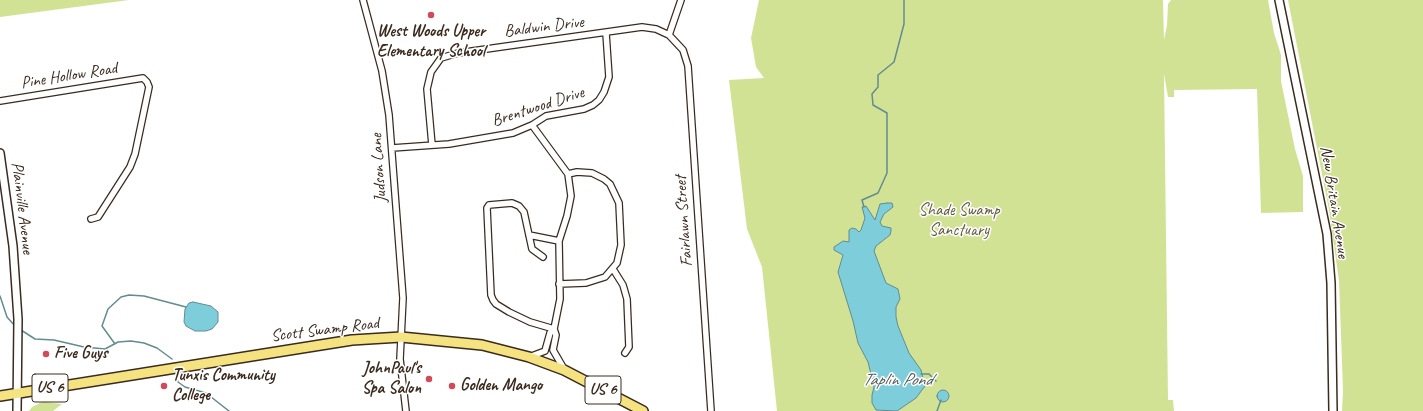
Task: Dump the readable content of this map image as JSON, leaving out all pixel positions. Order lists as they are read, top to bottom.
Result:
{
  "streets": {
    "highway": ["Scott Swamp Road", "US 6"],
    "street": [
      "Baldwin Drive",
      "Pine Hollow Road",
      "Brentwood Drive",
      "Judson Lane",
      "New Britain Avenue",
      "Plainville Avenue",
      "Fairlawn Street"
    ]
  },
  "crossings": [
    ["Baldwin Drive", "Brentwood Drive"],
    ["Baldwin Drive", "Fairlawn Street"],
    ["Brentwood Drive", "Judson Lane"],
    ["Judson Lane", "Scott Swamp Road"],
    ["Plainville Avenue", "Scott Swamp Road"]
  ],
  "water": ["Taplin Pond"],
  "parks": ["Shade Swamp Sanctuary"],
  "places": [
    "West Woods Upper Elementary School",
    "Five Guys",
    "JohnPaul's Spa Salon",
    "Tunxis Community College",
    "Golden Mango"
  ]
}
